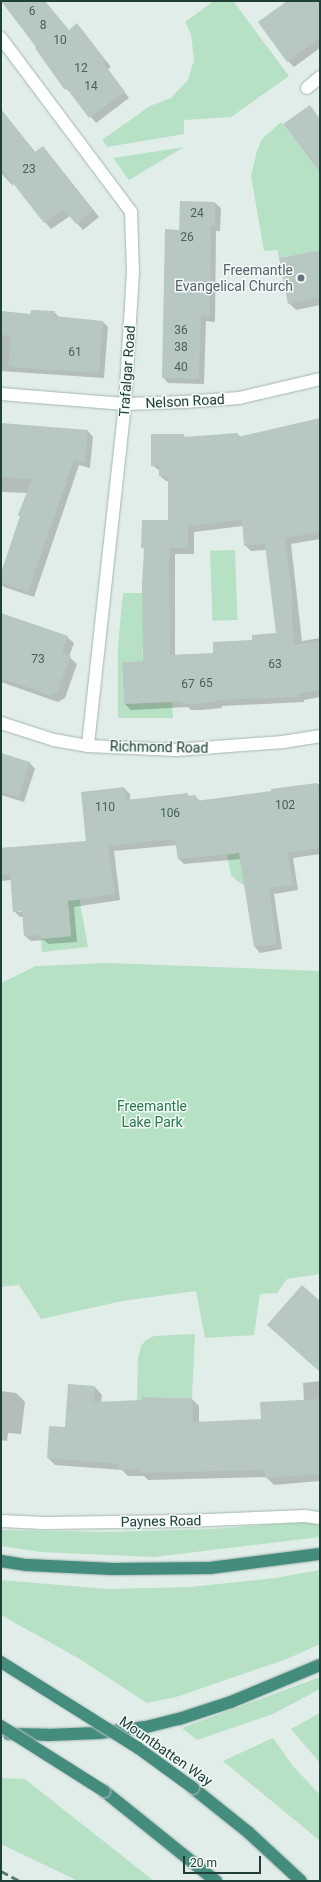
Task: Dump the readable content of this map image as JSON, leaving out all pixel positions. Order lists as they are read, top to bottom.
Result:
{
  "streets": {
    "highway": ["Mountbatten Way"],
    "street": [
      "Trafalgar Road",
      "Nelson Road",
      "Richmond Road",
      "Paynes Road"
    ]
  },
  "crossings": [
    ["Trafalgar Road", "Nelson Road"],
    ["Trafalgar Road", "Richmond Road"]
  ],
  "parks": ["Freemantle Lake Park"],
  "places": ["Freemantle Evangelical Church"],
  "house_numbers": [
    "6",
    "8",
    "10",
    "12",
    "14",
    "23",
    "24",
    "26",
    "36",
    "38",
    "61",
    "40",
    "73",
    "63",
    "65",
    "67",
    "102",
    "110",
    "106"
  ],
  "scale_bar": "20 m"
}
